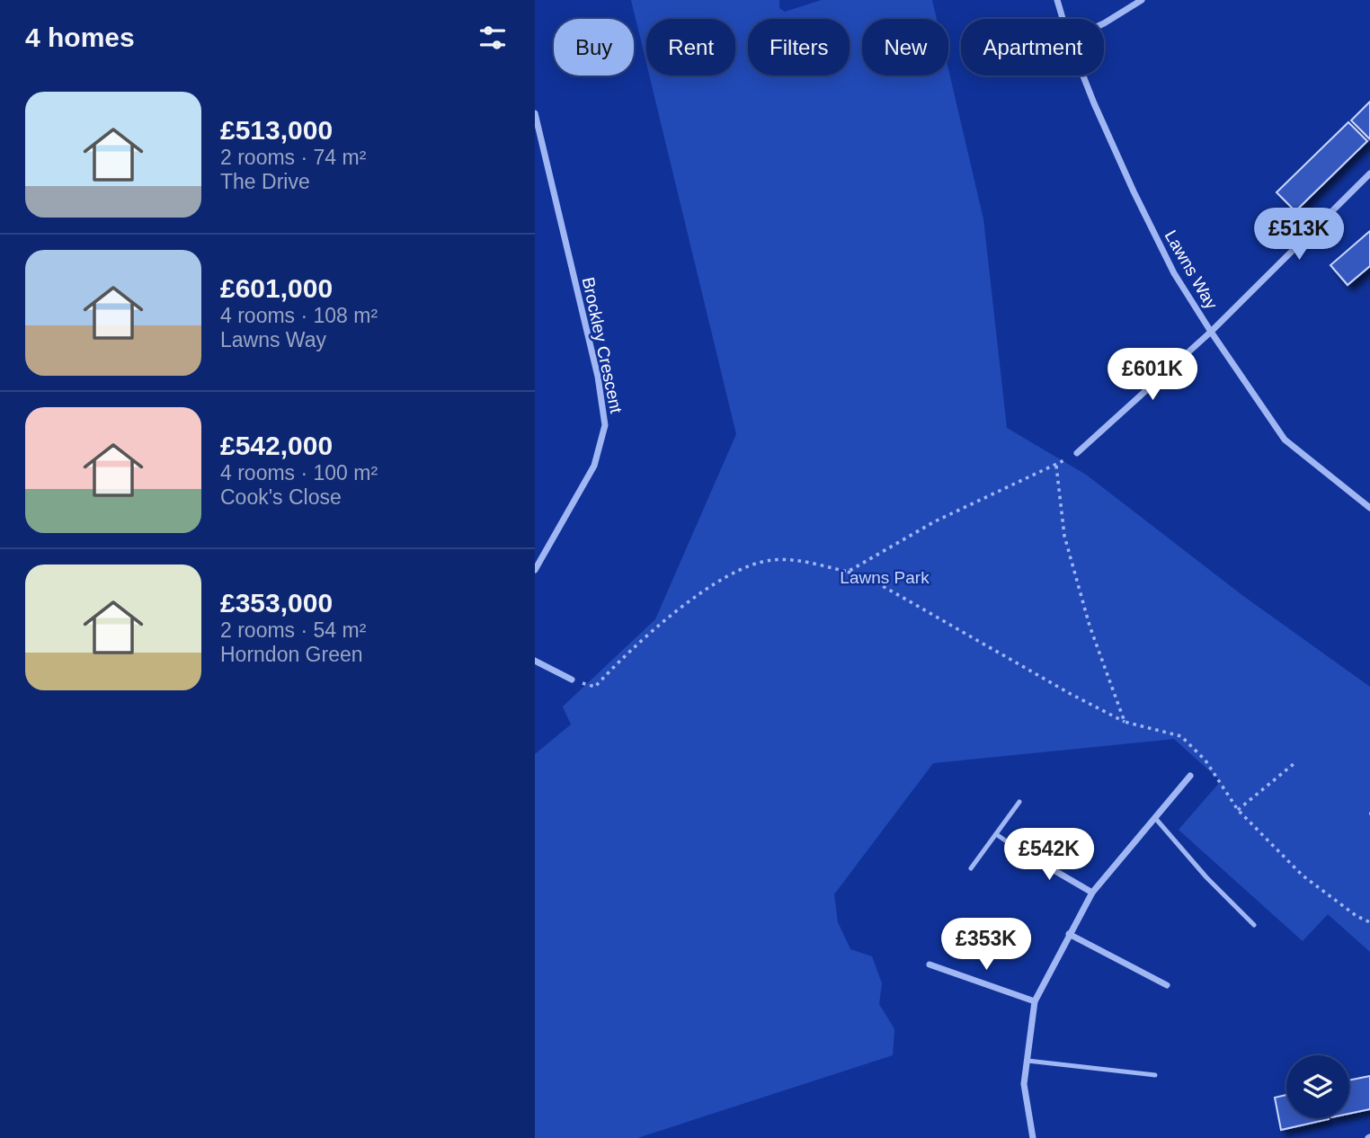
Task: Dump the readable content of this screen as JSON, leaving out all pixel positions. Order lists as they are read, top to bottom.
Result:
{
  "streets": {
    "street": ["Lawns Way", "Brockley Crescent"]
  },
  "parks": ["Lawns Park"],
  "page": {
    "heading": "4 homes",
    "chip": [
      "Buy",
      "Rent",
      "Filters",
      "New",
      "Apartment"
    ],
    "list": [
      {
        "name": "£513,000",
        "note": "2 rooms · 74 m² · The Drive"
      },
      {
        "name": "£601,000",
        "note": "4 rooms · 108 m² · Lawns Way"
      },
      {
        "name": "£542,000",
        "note": "4 rooms · 100 m² · Cook's Close"
      },
      {
        "name": "£353,000",
        "note": "2 rooms · 54 m² · Horndon Green"
      }
    ],
    "price": [
      "£513K",
      "£601K",
      "£542K",
      "£353K"
    ]
  }
}
